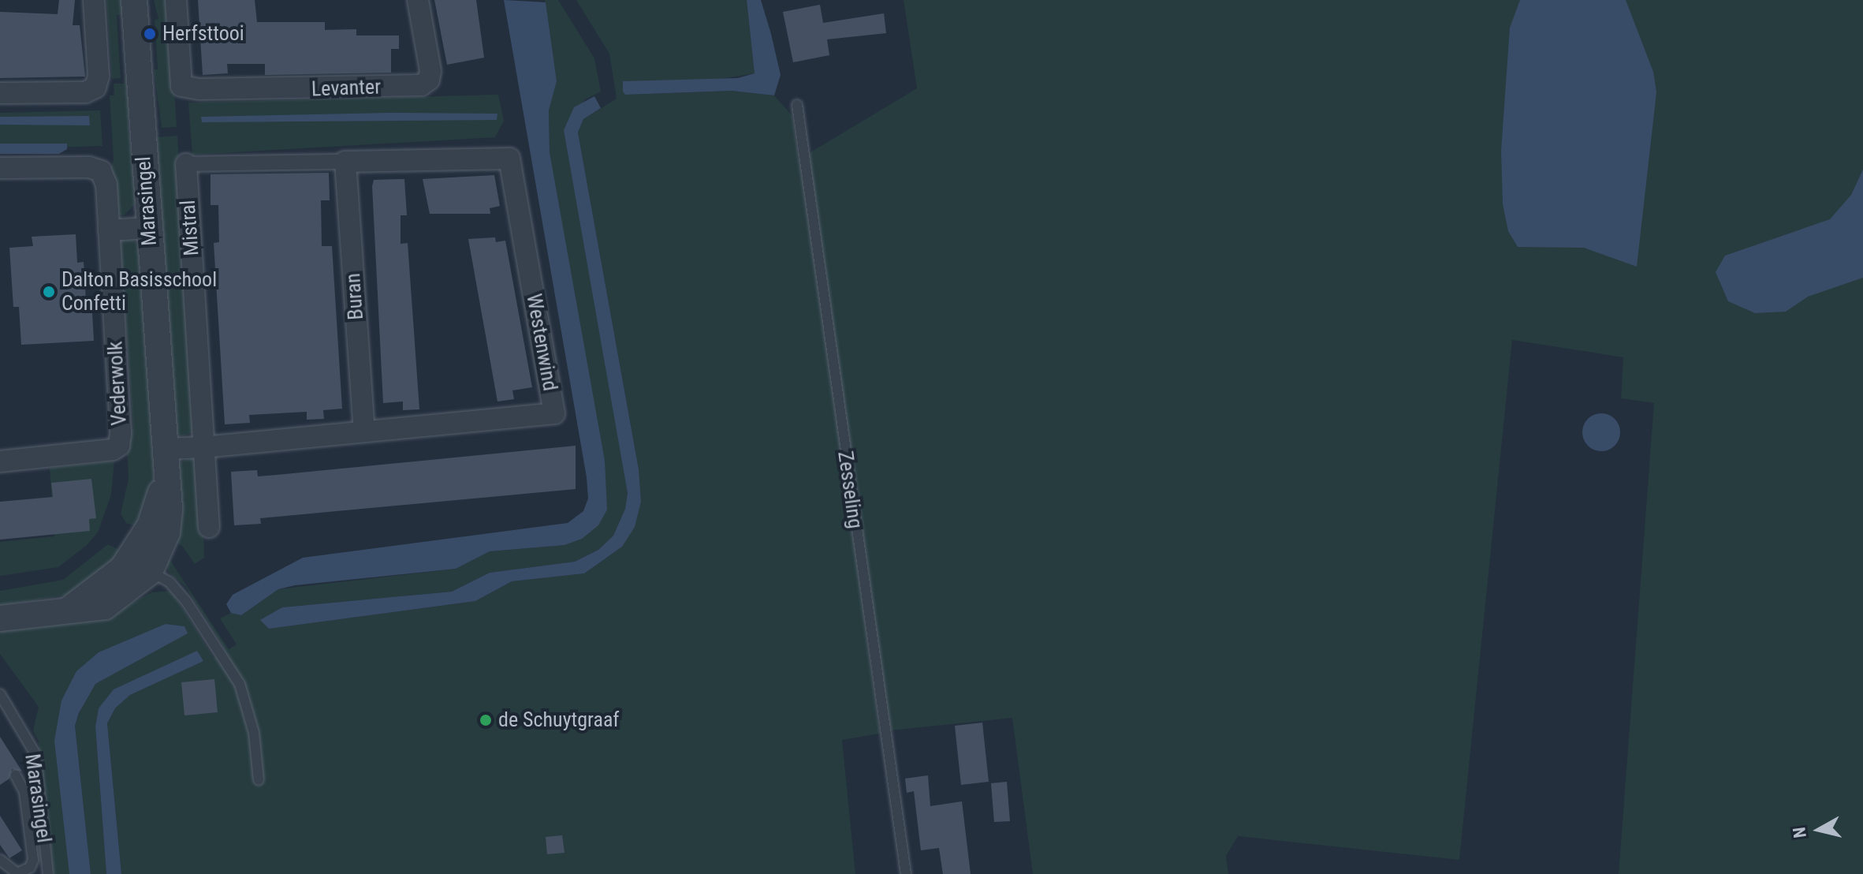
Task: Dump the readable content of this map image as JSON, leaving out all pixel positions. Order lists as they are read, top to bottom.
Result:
{
  "streets": {
    "street": [
      "Levanter",
      "Marasingel",
      "Mistral",
      "Buran",
      "Westenwind",
      "Vederwolk"
    ],
    "lane": ["Zesseling"]
  },
  "crossings": [
    ["Marasingel", "Westenwind"],
    ["Mistral", "Buran"],
    ["Mistral", "Westenwind"],
    ["Buran", "Westenwind"]
  ],
  "places": ["Herfsttooi", "Dalton Basisschool Confetti", "de Schuytgraaf"],
  "north": "left"
}
